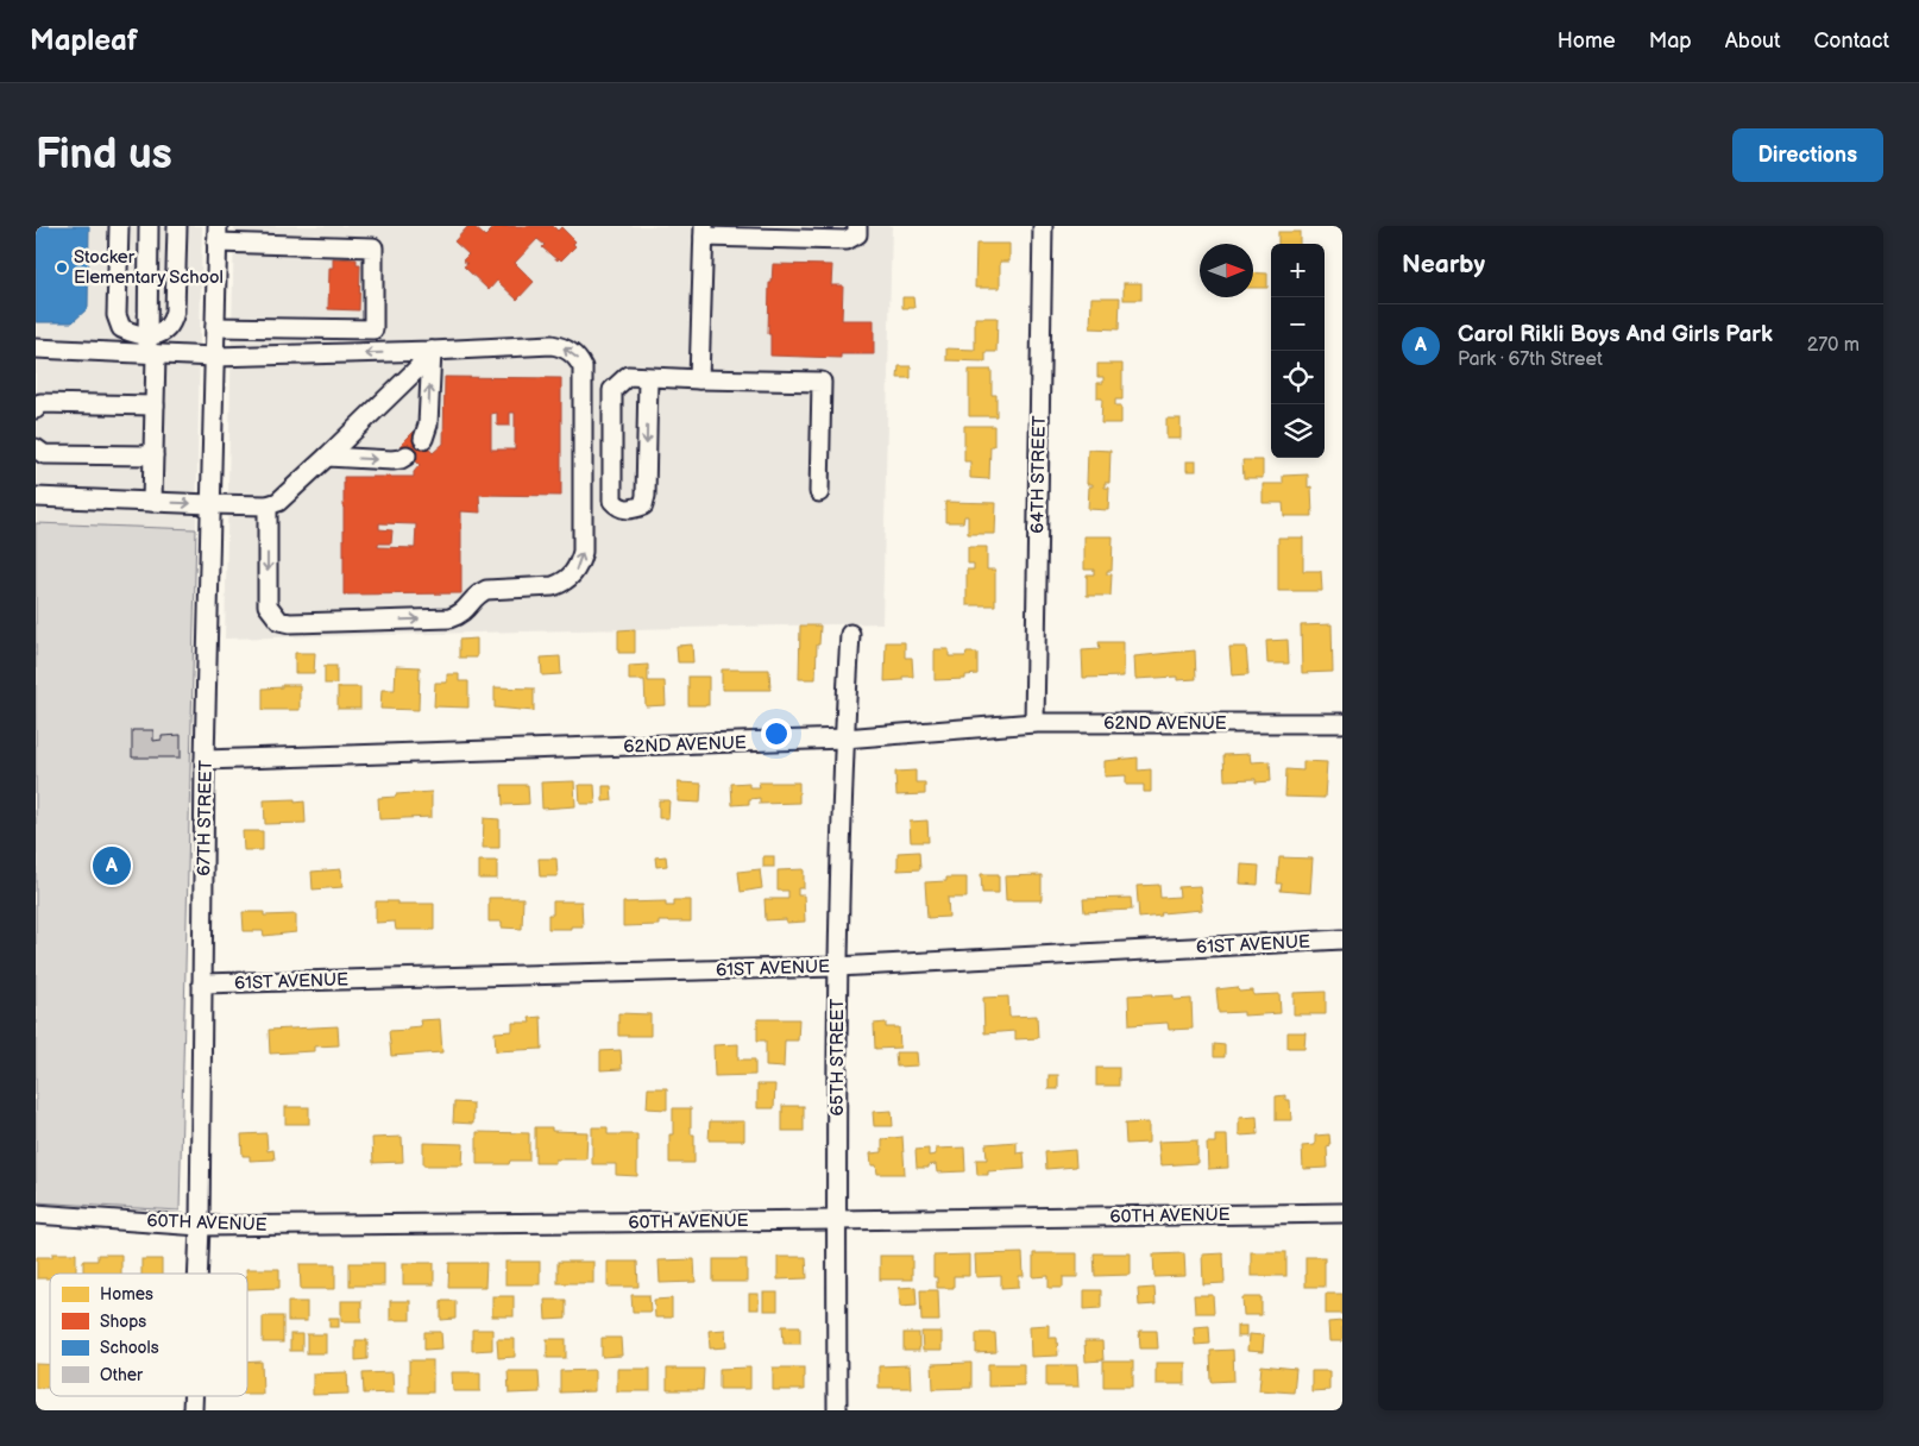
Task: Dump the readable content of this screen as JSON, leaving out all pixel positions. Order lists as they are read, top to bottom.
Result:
{
  "streets": {
    "street": [
      "64TH STREET",
      "62ND AVENUE",
      "67TH STREET",
      "61ST AVENUE",
      "65TH STREET",
      "60TH AVENUE"
    ]
  },
  "crossings": [
    ["64TH STREET", "62ND AVENUE"],
    ["62ND AVENUE", "67TH STREET"],
    ["62ND AVENUE", "65TH STREET"],
    ["67TH STREET", "61ST AVENUE"],
    ["67TH STREET", "60TH AVENUE"],
    ["61ST AVENUE", "65TH STREET"],
    ["65TH STREET", "60TH AVENUE"]
  ],
  "places": ["Stocker Elementary School"],
  "legend": [
    "Homes",
    "Shops",
    "Schools",
    "Other"
  ],
  "north": "right",
  "page": {
    "header": "Mapleaf",
    "nav": [
      "Home",
      "Map",
      "About",
      "Contact"
    ],
    "buttons": "Directions",
    "title": "Find us",
    "heading": "Nearby",
    "map_buttons": ["+", "−"],
    "list": [
      {
        "mark": "A",
        "name": "Carol Rikli Boys And Girls Park",
        "note": "Park · 67th Street",
        "value": "270 m"
      }
    ],
    "pins": "A"
  }
}
